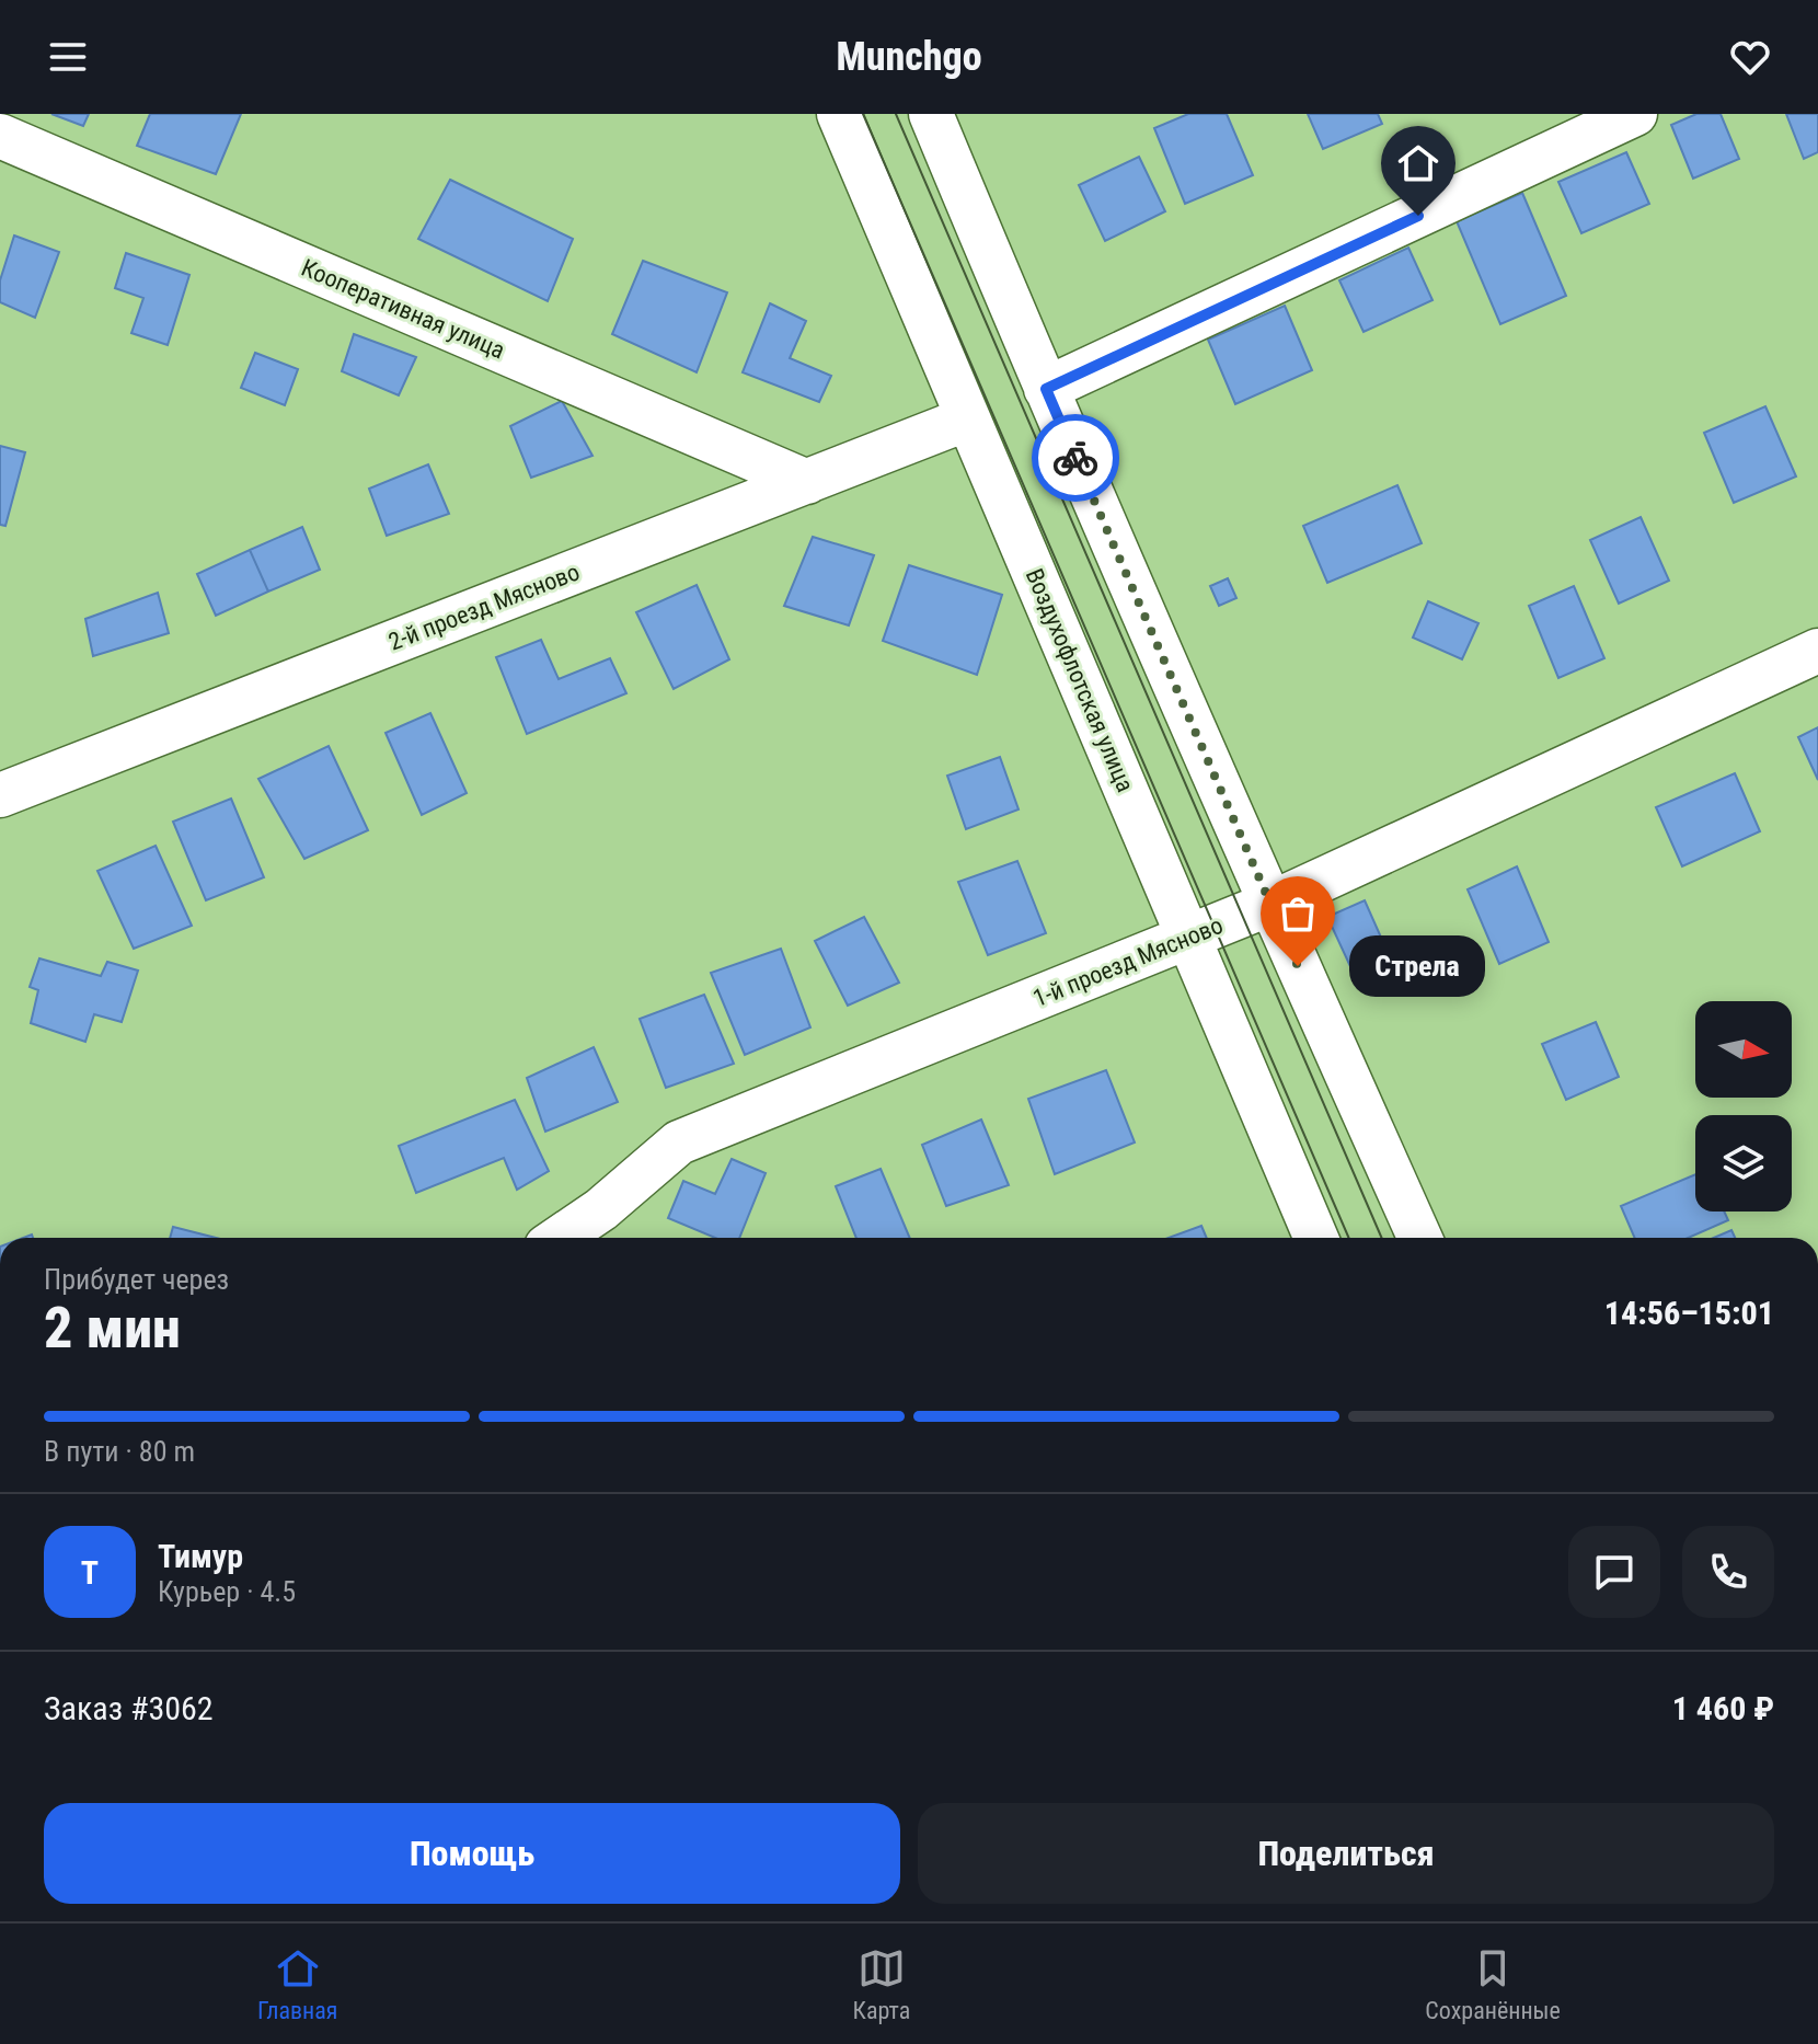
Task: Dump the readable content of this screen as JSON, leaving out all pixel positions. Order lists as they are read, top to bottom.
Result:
{
  "streets": {
    "street": [
      "Кооперативная улица",
      "2-й проезд Мясново",
      "Воздухофлотская улица",
      "1-й проезд Мясново"
    ]
  },
  "crossings": [
    ["Кооперативная улица", "2-й проезд Мясново"],
    ["2-й проезд Мясново", "Воздухофлотская улица"],
    ["Воздухофлотская улица", "1-й проезд Мясново"]
  ],
  "places": ["Стрела"],
  "north": "right",
  "page": {
    "header": "Munchgo",
    "bubble": "Стрела",
    "heading": ["2 мин", "Прибудет через", "14:56–15:01"],
    "panel": [
      "Тимур",
      "Курьер · 4.5",
      "Заказ #3062",
      "1 460 ₽"
    ],
    "bar": "В пути · 80 m",
    "round": "Т",
    "buttons": ["Помощь", "Поделиться"],
    "tabs": ["Главная", "Карта", "Сохранённые"]
  }
}
